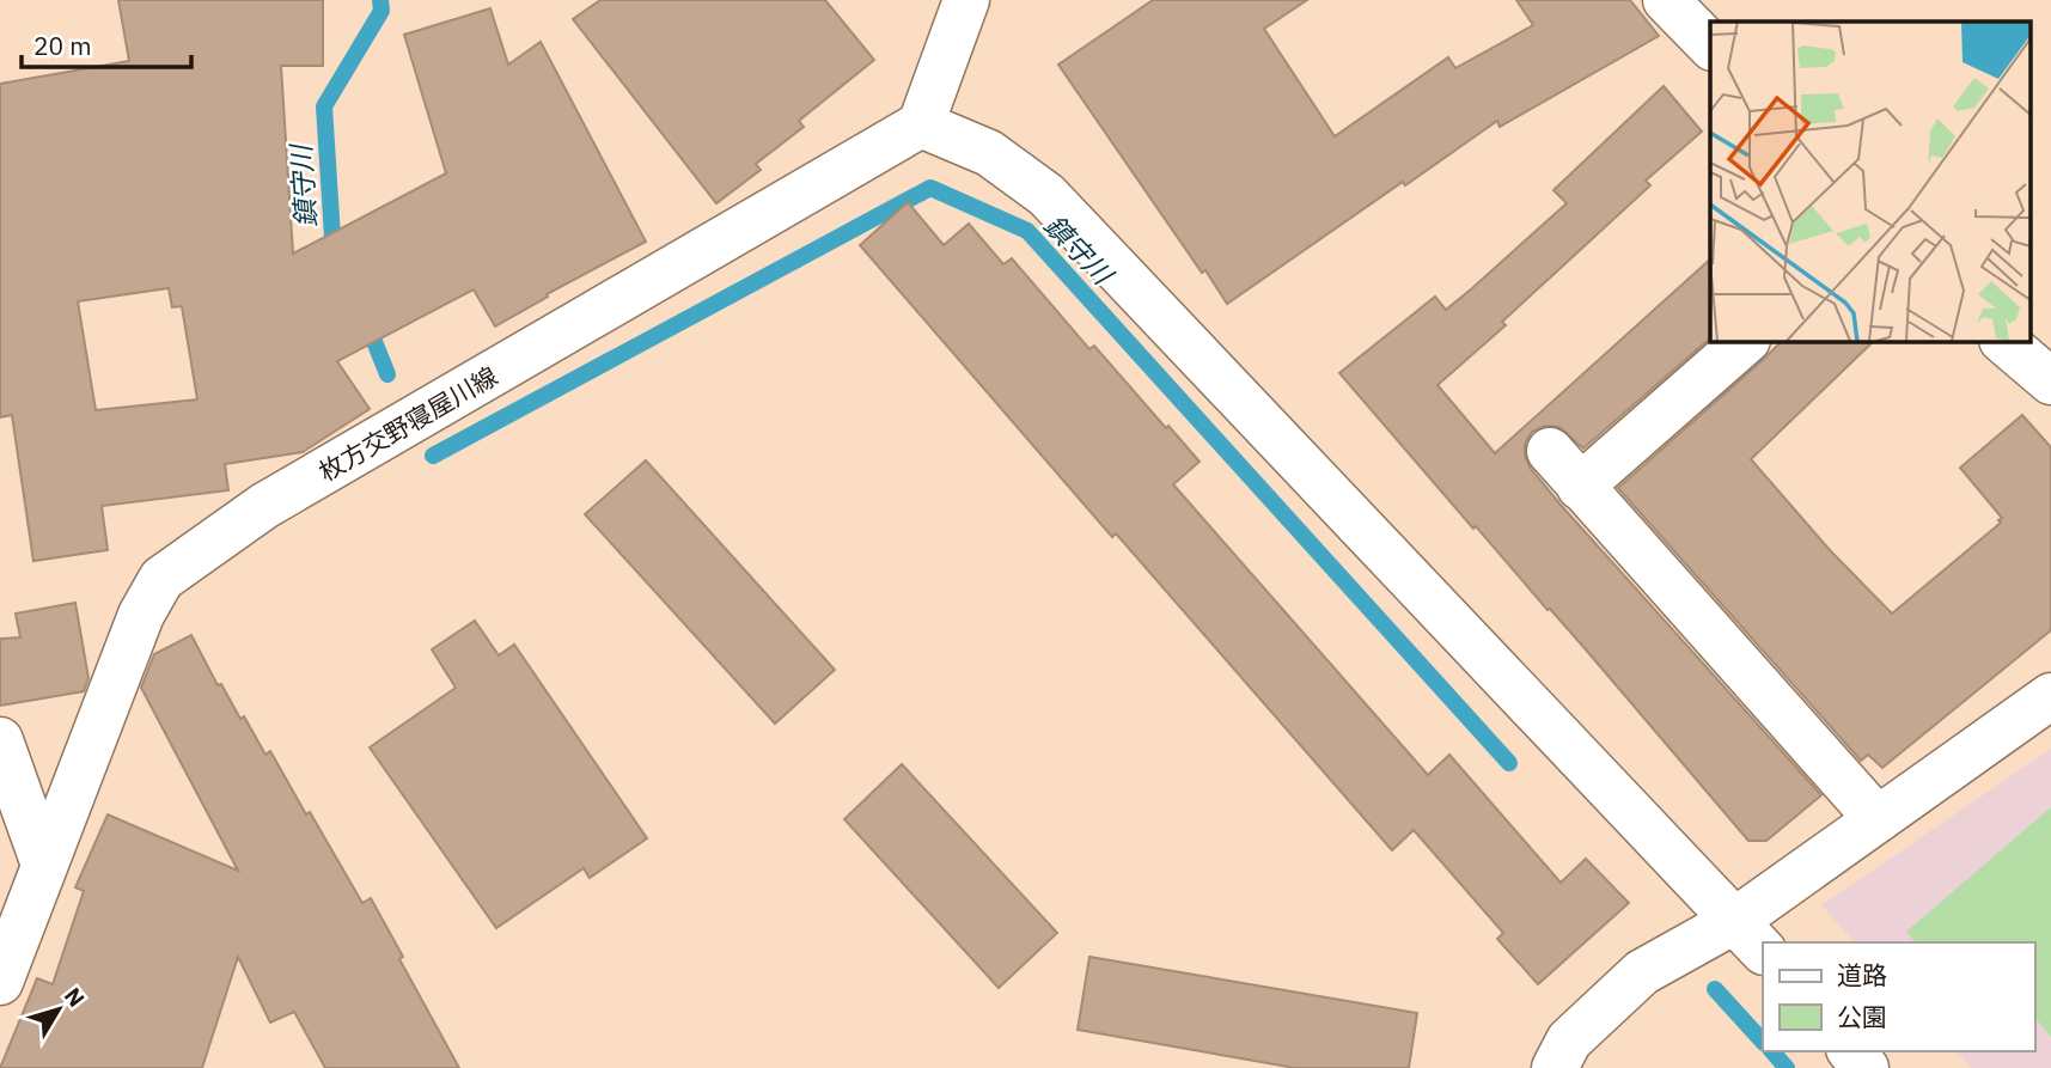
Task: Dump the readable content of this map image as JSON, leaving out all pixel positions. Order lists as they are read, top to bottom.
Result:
{
  "streets": {
    "street": ["枚方交野寝屋川線"]
  },
  "water": ["鎮守川"],
  "legend": ["道路", "公園"],
  "scale_bar": "20 m",
  "north": "top right"
}
